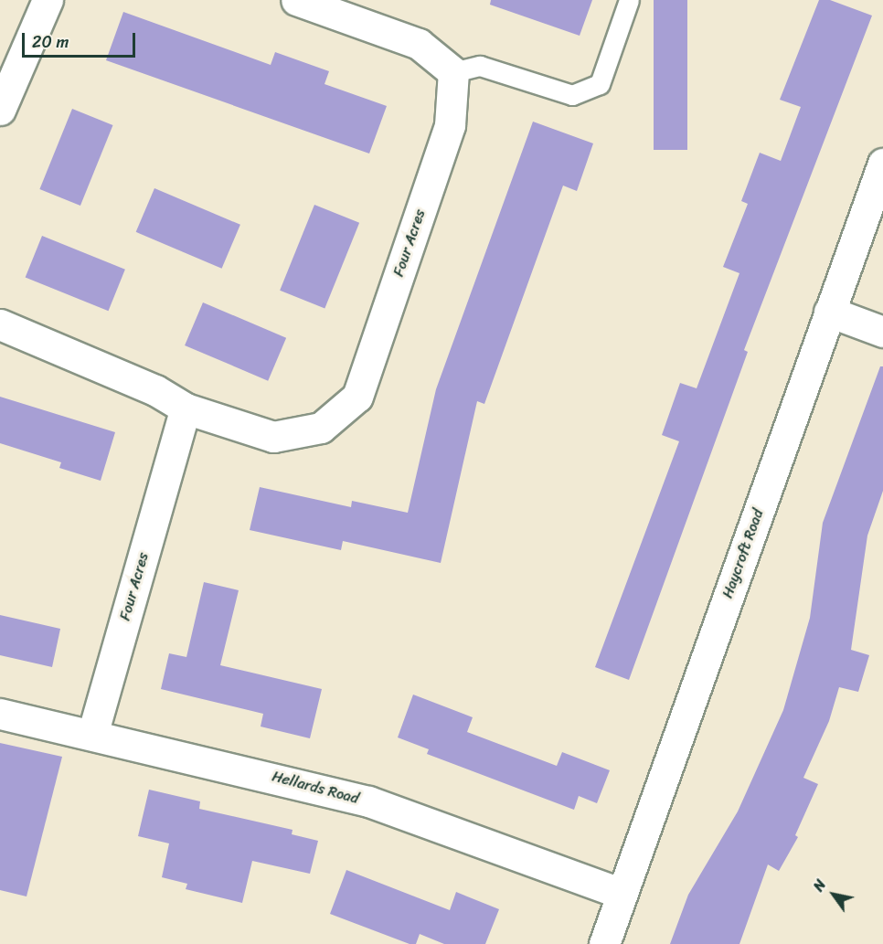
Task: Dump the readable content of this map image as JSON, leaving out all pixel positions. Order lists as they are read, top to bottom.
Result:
{
  "streets": {
    "street": ["Four Acres", "Haycroft Road", "Hellards Road"]
  },
  "crossings": [
    ["Four Acres", "Hellards Road"],
    ["Haycroft Road", "Hellards Road"]
  ],
  "scale_bar": "20 m",
  "north": "top left"
}
